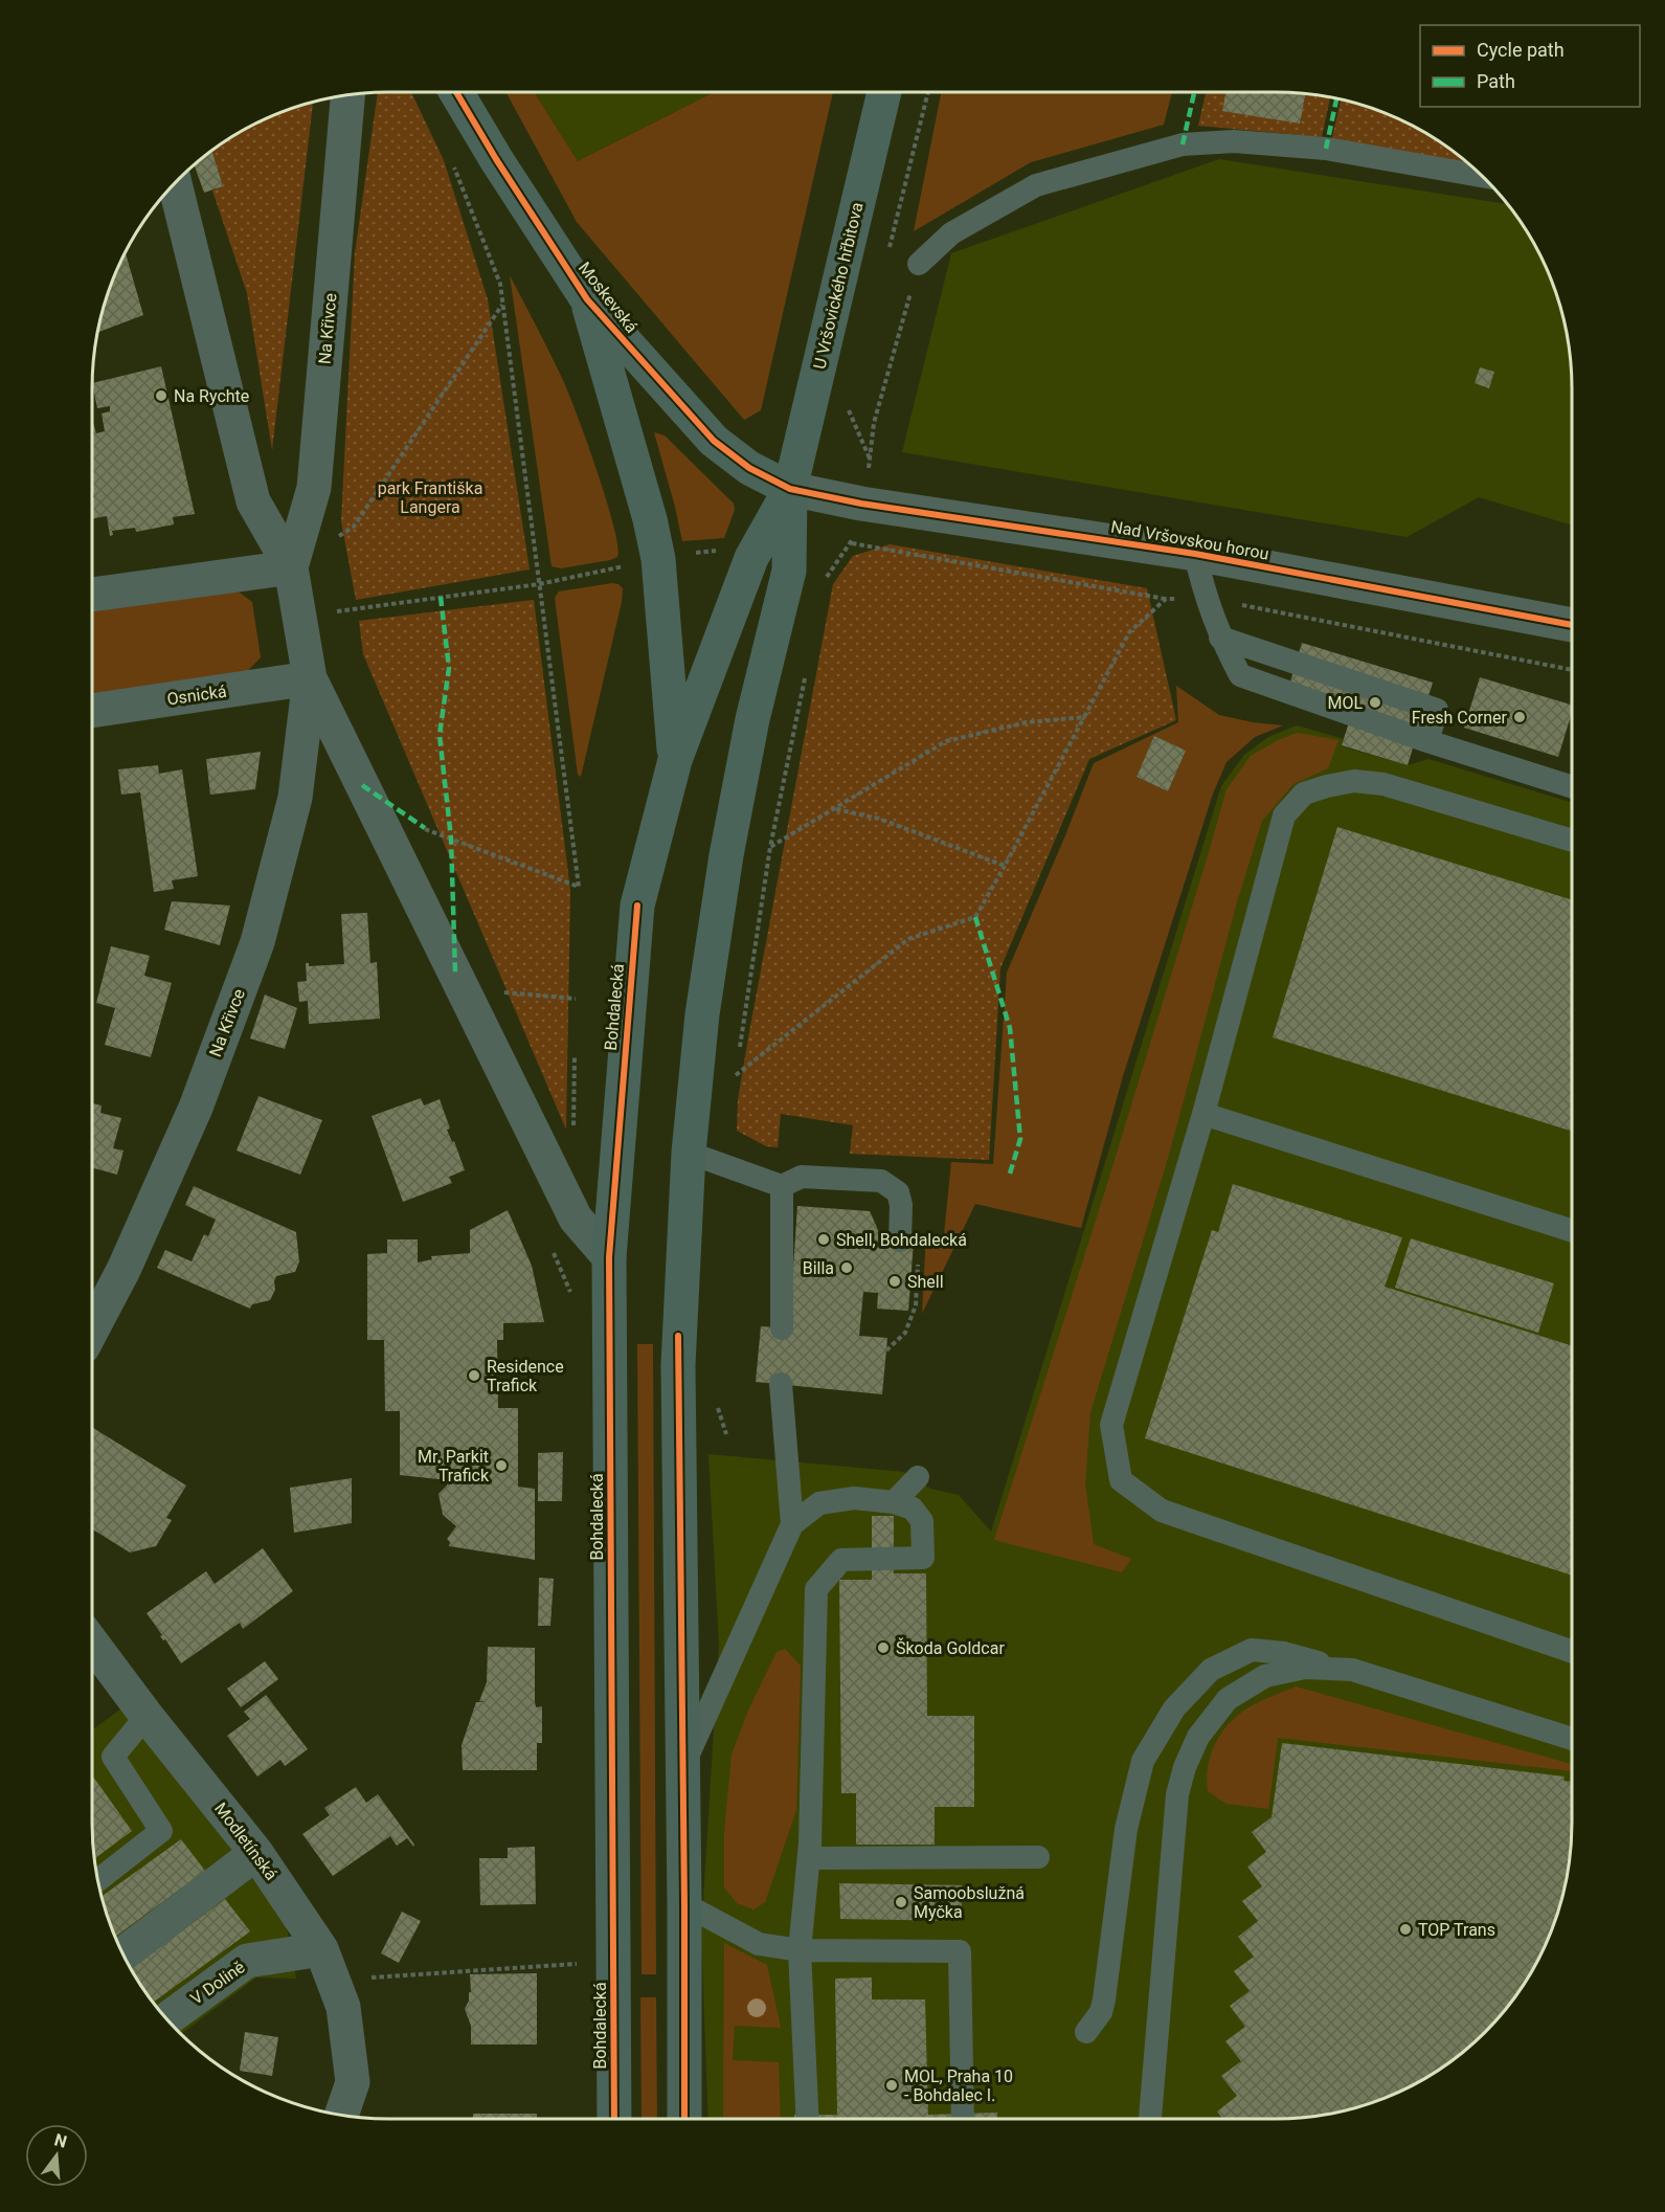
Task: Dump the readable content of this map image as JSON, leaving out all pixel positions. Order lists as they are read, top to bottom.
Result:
{
  "streets": {
    "main road": ["U Vršovického hřbitova", "Moskevská", "Bohdalecká"],
    "street": [
      "Na Křivce",
      "Nad Vršovskou horou",
      "Osnická",
      "Modletínská",
      "V Dolině"
    ]
  },
  "crossings": [
    ["U Vršovického hřbitova", "Moskevská"],
    ["U Vršovického hřbitova", "Nad Vršovskou horou"],
    ["U Vršovického hřbitova", "Bohdalecká"],
    ["Moskevská", "Nad Vršovskou horou"],
    ["Moskevská", "Bohdalecká"],
    ["Na Křivce", "Osnická"],
    ["Na Křivce", "Bohdalecká"],
    ["Nad Vršovskou horou", "Bohdalecká"],
    ["Modletínská", "V Dolině"]
  ],
  "parks": ["park Františka Langera"],
  "places": [
    "Na Rychte",
    "MOL",
    "Fresh Corner",
    "Shell, Bohdalecká",
    "Billa",
    "Shell",
    "Residence Trafick",
    "Mr. Parkit Trafick",
    "Škoda Goldcar",
    "Samoobslužná Myčka",
    "TOP Trans",
    "MOL, Praha 10 - Bohdalec I."
  ],
  "legend": ["Cycle path", "Path"],
  "north": "top"
}
